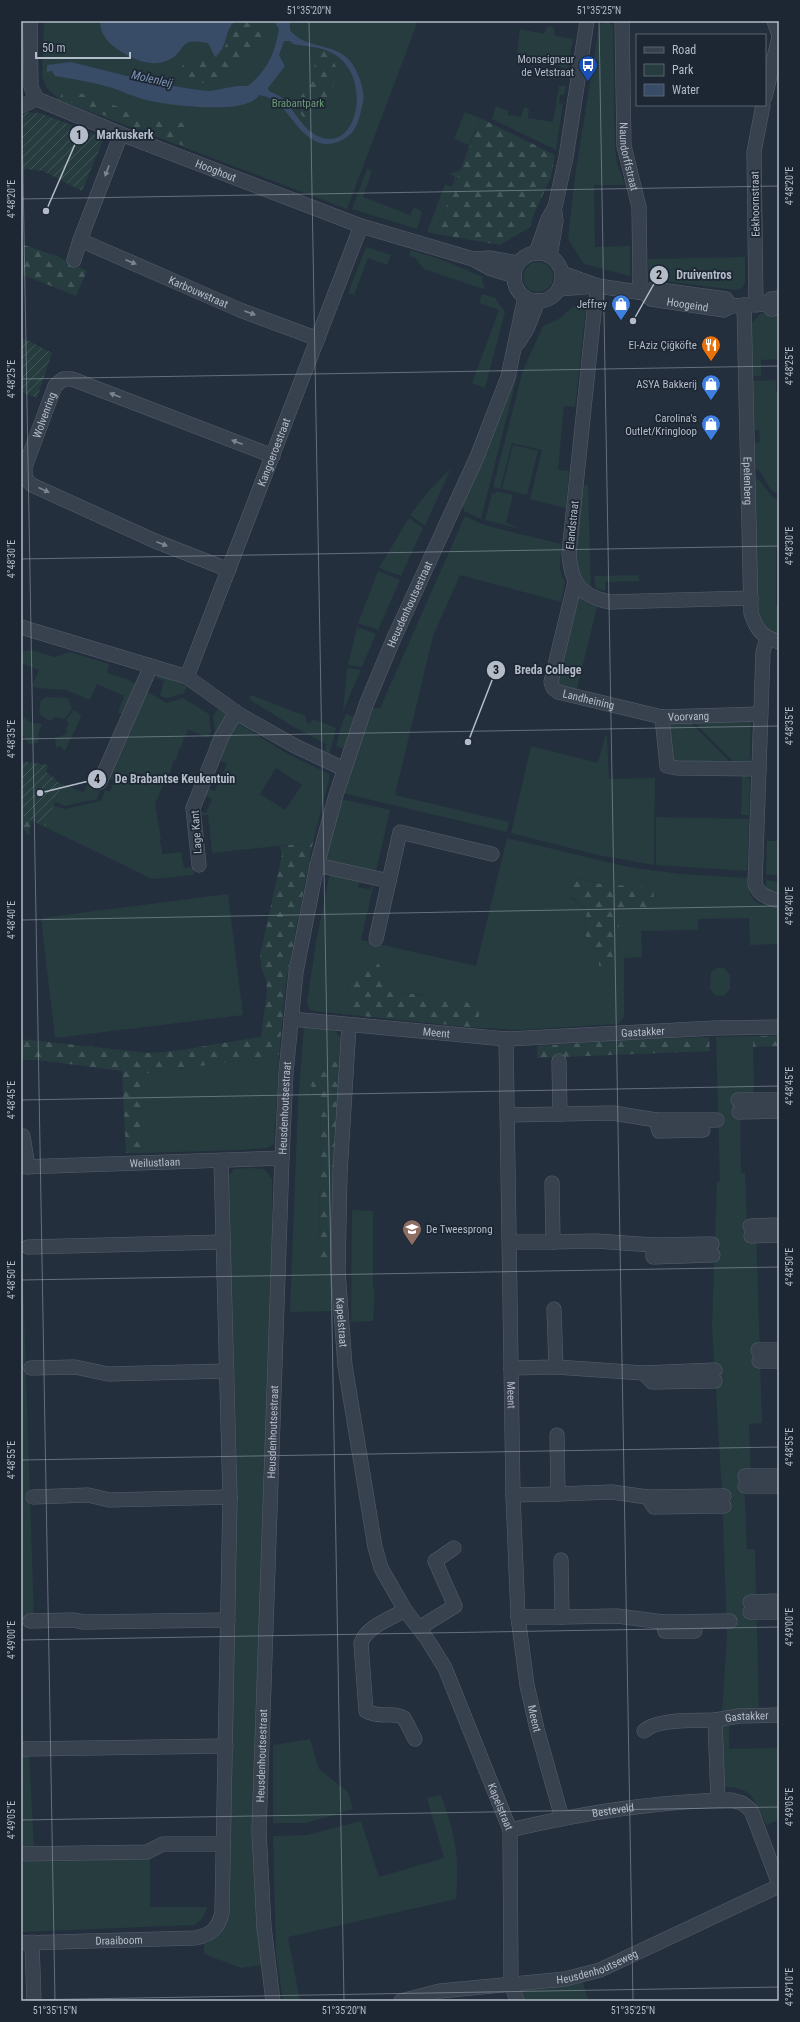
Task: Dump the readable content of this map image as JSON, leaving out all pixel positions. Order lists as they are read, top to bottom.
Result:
{
  "streets": {
    "street": [
      "Naundorffstraat",
      "Hooghout",
      "Eekhoornstraat",
      "Karbouwstraat",
      "Hoogeind",
      "Wolvenring",
      "Kangoeroestraat",
      "Epelenberg",
      "Elandstraat",
      "Heusdenhoutsestraat",
      "Landheining",
      "Voorvang",
      "Lage Kant",
      "Gastakker",
      "Meent",
      "Weilustlaan",
      "Kapelstraat",
      "Besteveld",
      "Draaiboom",
      "Heusdenhoutseweg"
    ]
  },
  "crossings": [
    ["Naundorffstraat", "Hoogeind"],
    ["Hooghout", "Hoogeind"],
    ["Hooghout", "Kangoeroestraat"],
    ["Hooghout", "Heusdenhoutsestraat"],
    ["Eekhoornstraat", "Hoogeind"],
    ["Eekhoornstraat", "Epelenberg"],
    ["Karbouwstraat", "Kangoeroestraat"],
    ["Hoogeind", "Epelenberg"],
    ["Hoogeind", "Elandstraat"],
    ["Hoogeind", "Heusdenhoutsestraat"],
    ["Wolvenring", "Kangoeroestraat"],
    ["Elandstraat", "Landheining"],
    ["Heusdenhoutsestraat", "Meent"],
    ["Heusdenhoutsestraat", "Weilustlaan"],
    ["Landheining", "Voorvang"],
    ["Gastakker", "Meent"],
    ["Meent", "Kapelstraat"],
    ["Meent", "Besteveld"],
    ["Kapelstraat", "Besteveld"],
    ["Kapelstraat", "Heusdenhoutseweg"],
    ["Besteveld", "Heusdenhoutseweg"]
  ],
  "one_way": ["Karbouwstraat"],
  "water": ["Molenleij"],
  "parks": ["Brabantpark"],
  "places": {
    "bus stop": ["Monseigneur de Vetstraat"],
    "other": [
      "Markuskerk",
      "Druiventros",
      "Breda College",
      "De Brabantse Keukentuin"
    ],
    "shop": ["Jeffrey", "ASYA Bakkerij", "Carolina's Outlet/Kringloop"],
    "restaurant": ["El-Aziz Çiğköfte"],
    "school or university": ["De Tweesprong"]
  },
  "legend": ["Road", "Park", "Water"],
  "scale_bar": "50 m",
  "coordinates": [
    "51°35'20\"N",
    "51°35'25\"N",
    "4°48'20\"E",
    "4°48'25\"E",
    "4°48'30\"E",
    "4°48'35\"E",
    "4°48'40\"E",
    "4°48'45\"E",
    "4°48'50\"E",
    "4°48'55\"E",
    "4°49'00\"E",
    "4°49'05\"E",
    "4°49'10\"E",
    "51°35'15\"N"
  ]
}
